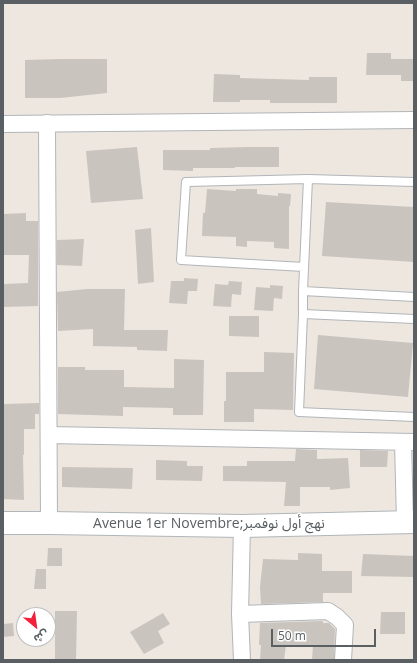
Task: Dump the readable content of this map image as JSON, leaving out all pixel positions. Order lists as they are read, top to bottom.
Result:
{
  "streets": {
    "main road": ["Avenue 1er Novembre;نهج أول نوفمبر"]
  },
  "scale_bar": "50 m",
  "north": "bottom right"
}
